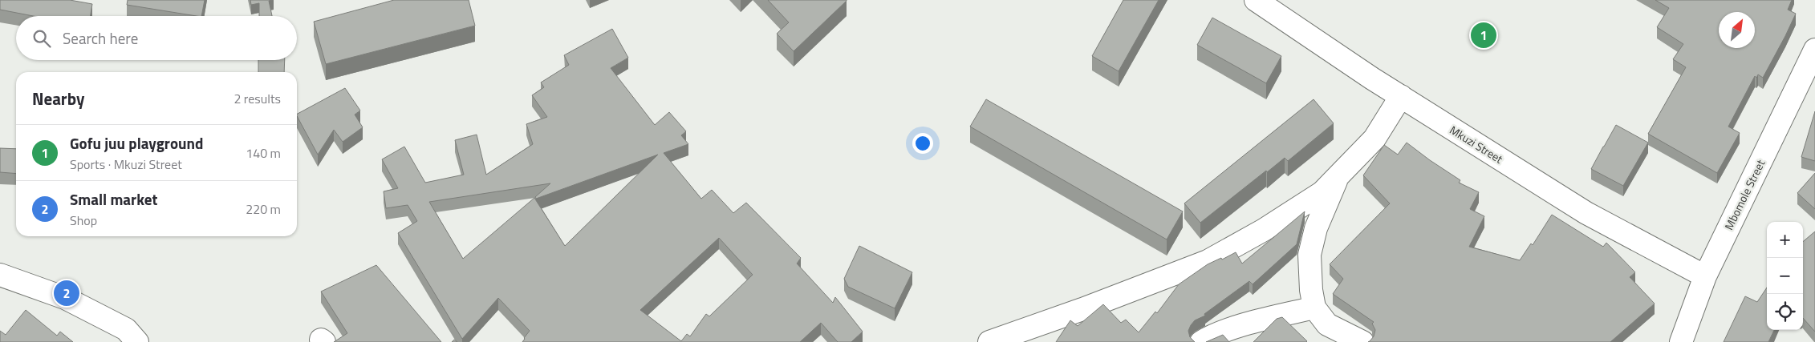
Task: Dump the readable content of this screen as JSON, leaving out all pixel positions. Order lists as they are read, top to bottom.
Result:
{
  "streets": {
    "street": ["Mkuzi Street", "Mbomole Street"]
  },
  "crossings": [
    ["Mkuzi Street", "Mbomole Street"]
  ],
  "north": "top right",
  "page": {
    "search": "Search here",
    "pins": ["1", "2"],
    "heading": ["Nearby", "2 results"],
    "list": [
      {
        "mark": "1",
        "name": "Gofu juu playground",
        "note": "Sports · Mkuzi Street",
        "value": "140 m"
      },
      {
        "mark": "2",
        "name": "Small market",
        "note": "Shop",
        "value": "220 m"
      }
    ],
    "map_buttons": ["+", "−"]
  }
}
